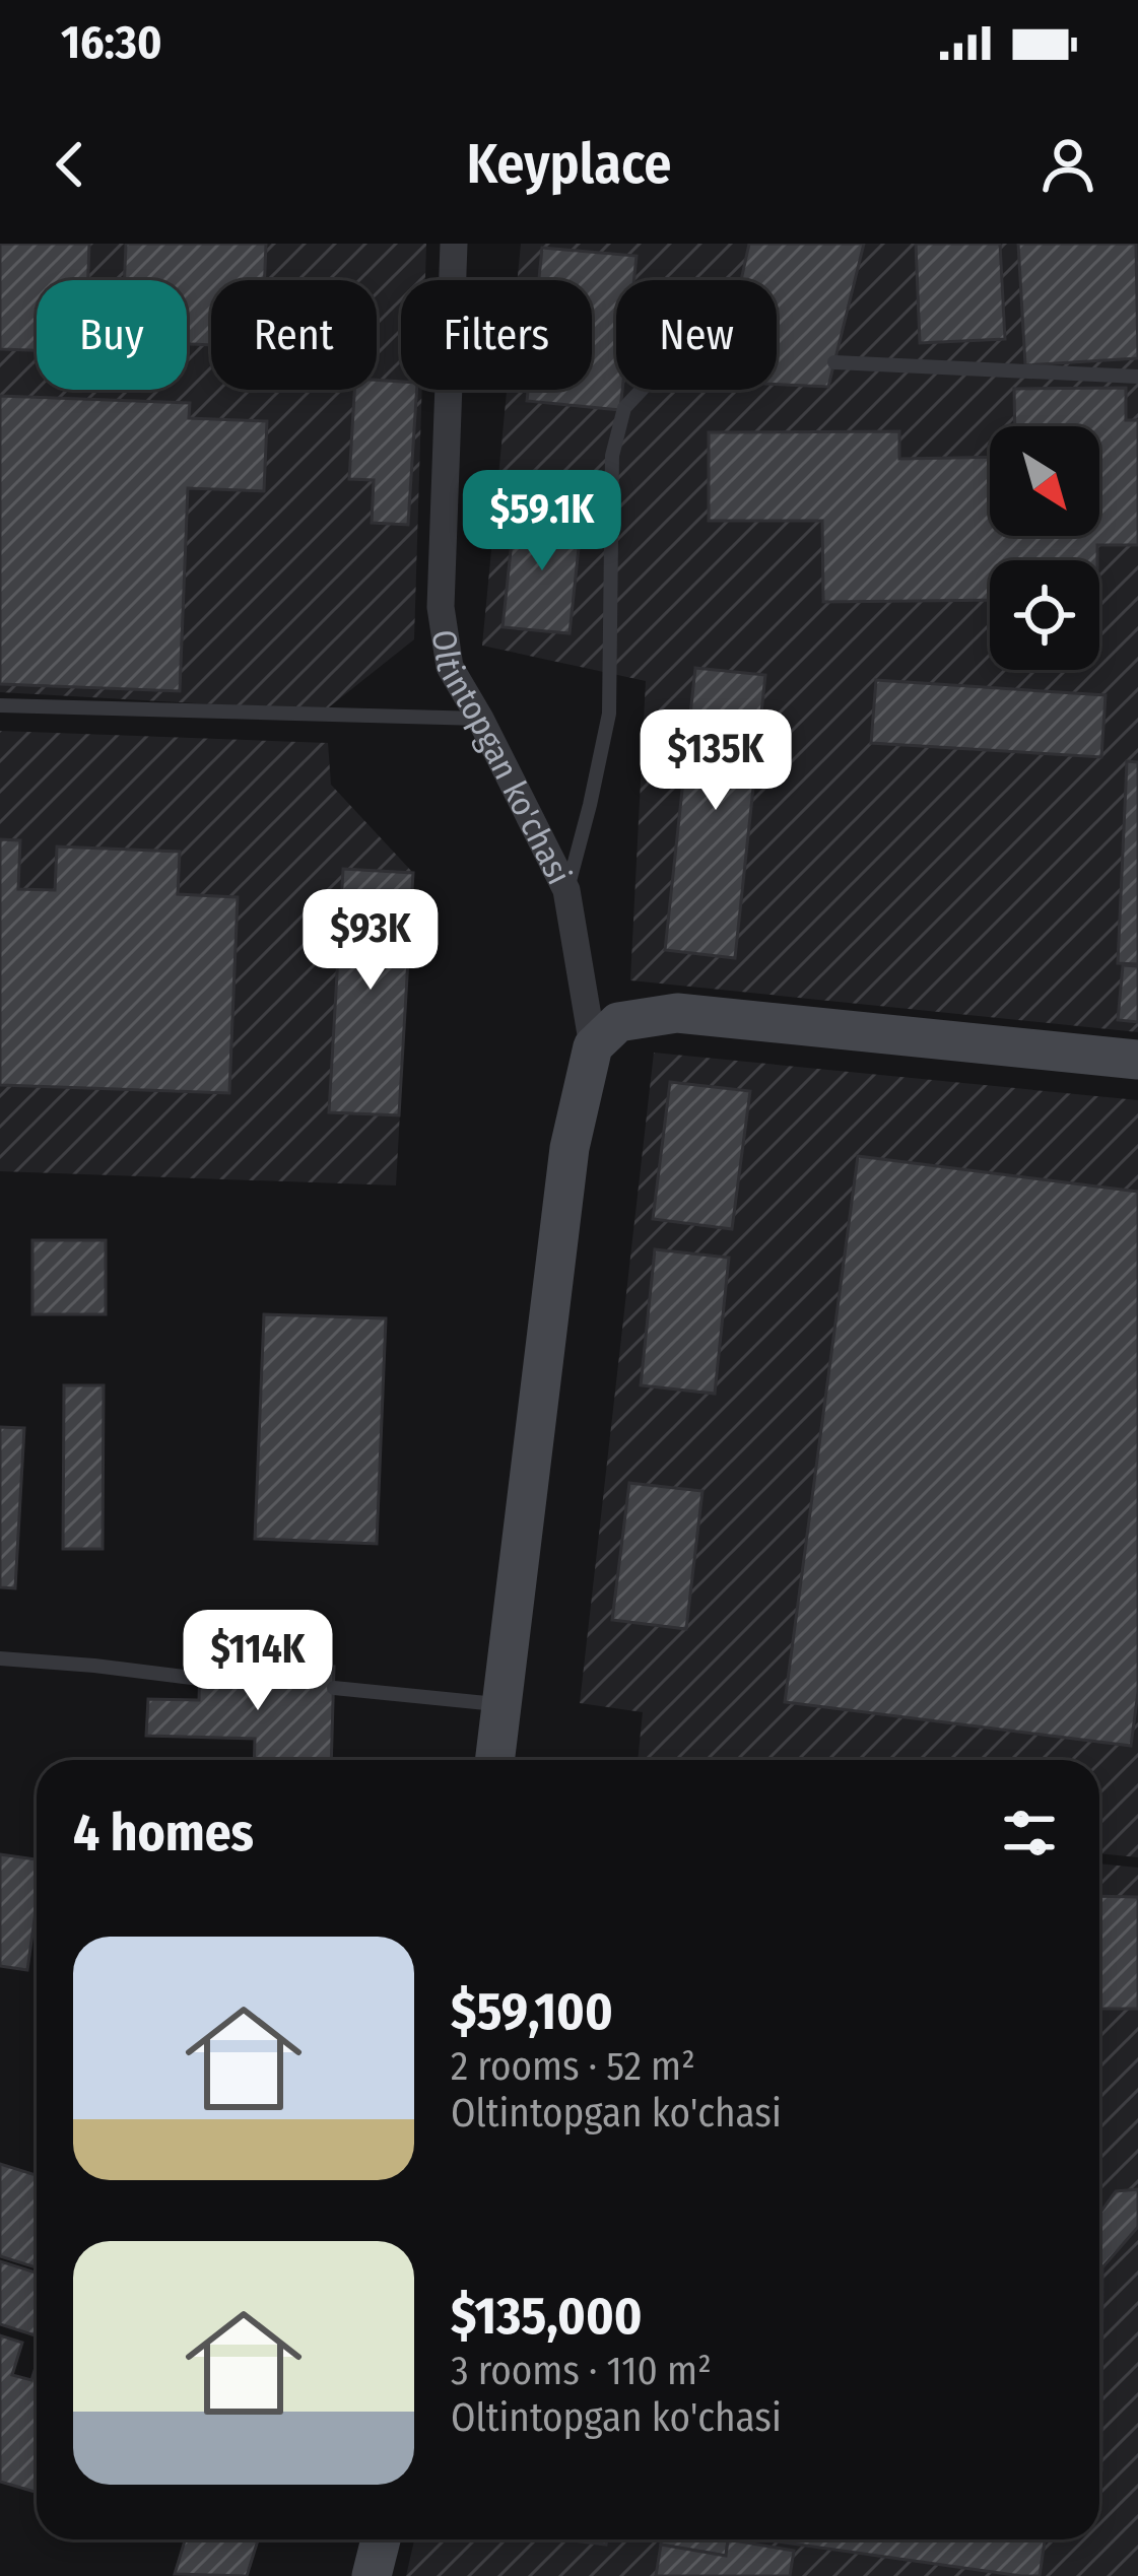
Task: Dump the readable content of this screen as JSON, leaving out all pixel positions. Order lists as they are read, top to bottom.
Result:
{
  "streets": {
    "street": ["Oltintopgan ko'chasi"]
  },
  "north": "bottom right",
  "page": {
    "status": "16:30",
    "header": "Keyplace",
    "chip": [
      "Buy",
      "Rent",
      "Filters",
      "New"
    ],
    "price": [
      "$59.1K",
      "$135K",
      "$93K",
      "$114K"
    ],
    "heading": "4 homes",
    "list": [
      {
        "name": "$59,100",
        "note": "2 rooms · 52 m² · Oltintopgan ko'chasi"
      },
      {
        "name": "$135,000",
        "note": "3 rooms · 110 m² · Oltintopgan ko'chasi"
      }
    ]
  }
}
